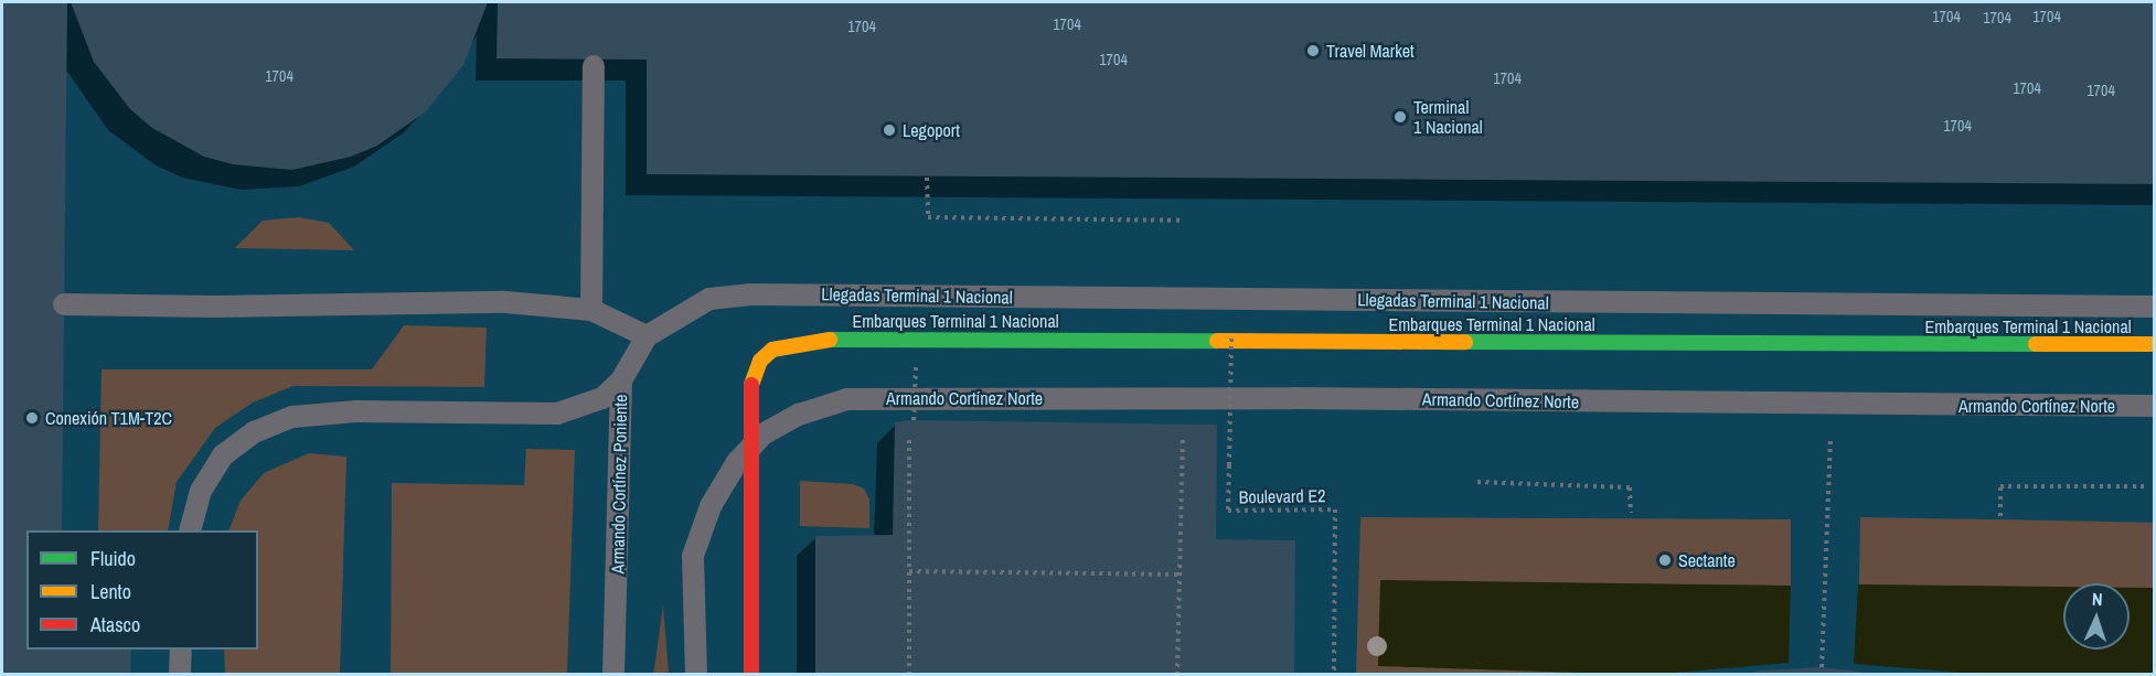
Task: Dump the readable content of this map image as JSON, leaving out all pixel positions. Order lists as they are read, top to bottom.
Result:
{
  "streets": {
    "highway": ["Embarques Terminal 1 Nacional"],
    "lane": ["Llegadas Terminal 1 Nacional", "Armando Cortínez Norte", "Armando Cortínez Poniente"],
    "path": ["Boulevard E2"]
  },
  "crossings": [
    ["Llegadas Terminal 1 Nacional", "Armando Cortínez Poniente"],
    ["Embarques Terminal 1 Nacional", "Boulevard E2"]
  ],
  "places": [
    "Travel Market",
    "Terminal 1 Nacional",
    "Legoport",
    "Conexión T1M-T2C",
    "Sectante"
  ],
  "house_numbers": [
    "1704",
    "1704",
    "1704",
    "1704",
    "1704",
    "1704",
    "1704",
    "1704",
    "1704",
    "1704",
    "1704"
  ],
  "legend": ["Fluido", "Lento", "Atasco"],
  "north": "top"
}
